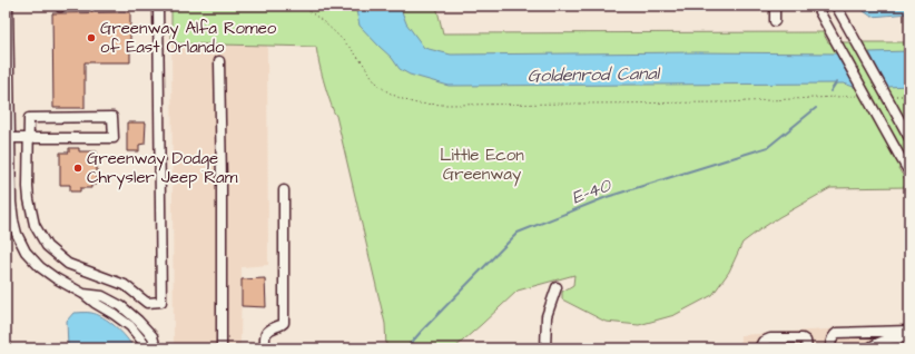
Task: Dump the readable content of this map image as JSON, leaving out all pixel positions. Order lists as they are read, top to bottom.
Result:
{
  "water": ["Goldenrod Canal", "E-40"],
  "parks": ["Little Econ Greenway"],
  "places": ["Greenway Alfa Romeo of East Orlando", "Greenway Dodge Chrysler Jeep Ram"]
}
